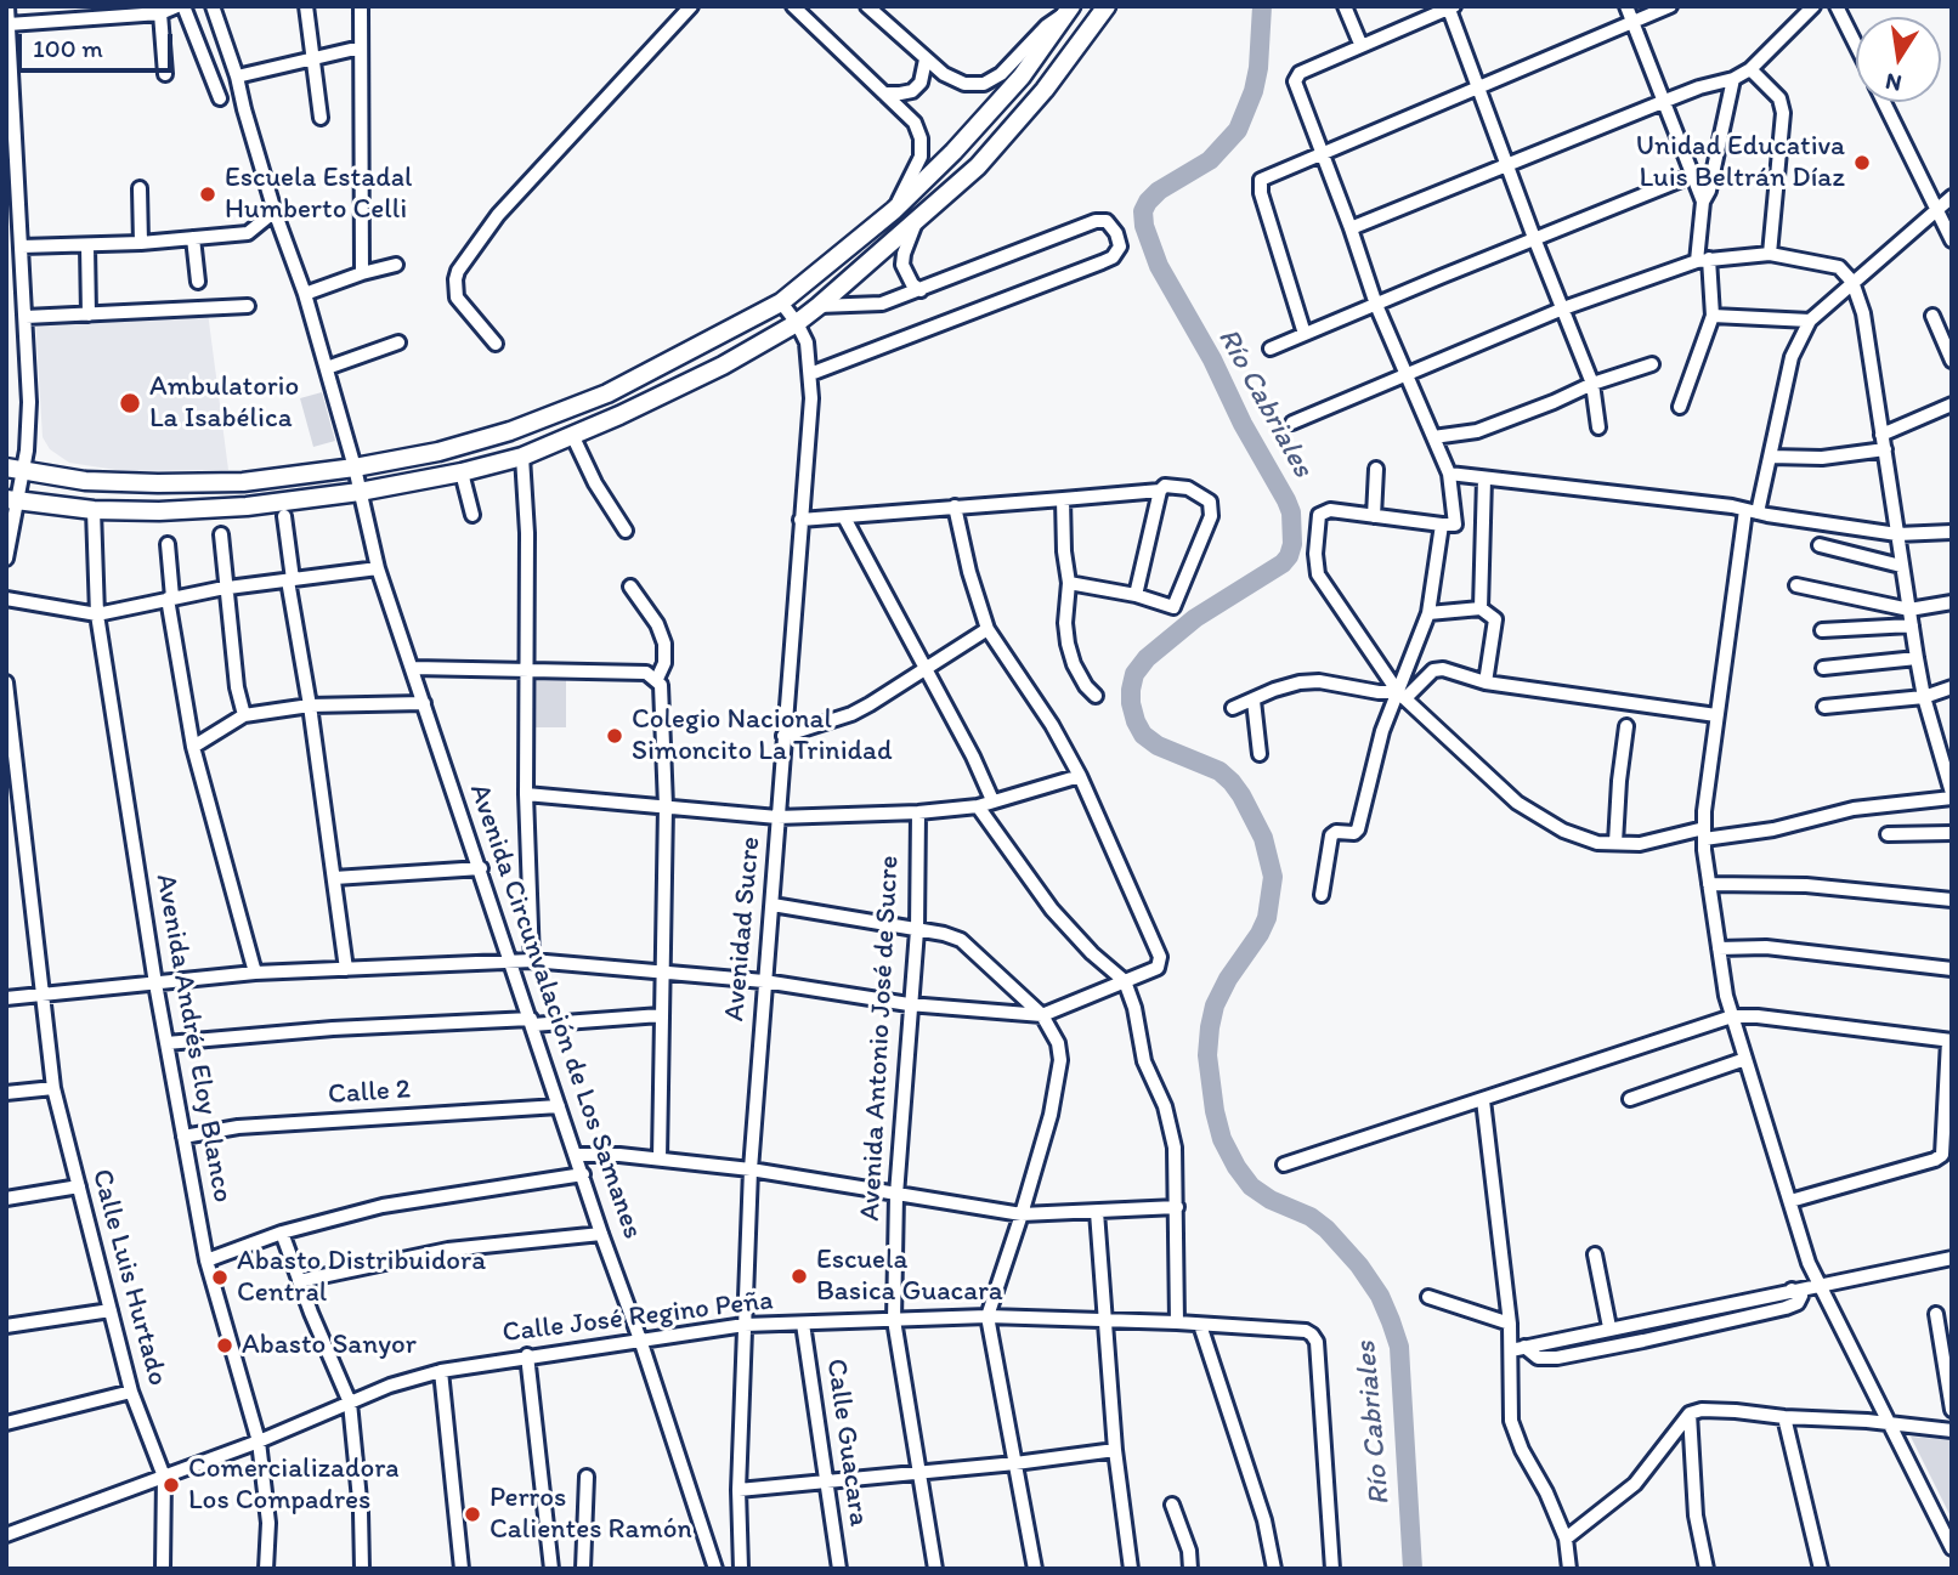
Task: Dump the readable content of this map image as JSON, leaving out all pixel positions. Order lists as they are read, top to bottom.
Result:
{
  "streets": {
    "street": [
      "Avenidad Sucre",
      "Avenida Circunvalación de Los Samanes",
      "Avenida Andrés Eloy Blanco",
      "Avenida Antonio José de Sucre",
      "Calle 2",
      "Calle Luis Hurtado",
      "Calle José Regino Peña",
      "Calle Guacara"
    ]
  },
  "crossings": [
    ["Avenidad Sucre", "Calle José Regino Peña"],
    ["Avenida Circunvalación de Los Samanes", "Calle 2"],
    ["Avenida Circunvalación de Los Samanes", "Calle José Regino Peña"],
    ["Avenida Andrés Eloy Blanco", "Calle 2"],
    ["Avenida Andrés Eloy Blanco", "Calle José Regino Peña"],
    ["Avenida Antonio José de Sucre", "Calle José Regino Peña"],
    ["Calle Luis Hurtado", "Calle José Regino Peña"],
    ["Calle José Regino Peña", "Calle Guacara"]
  ],
  "water": ["Río Cabriales"],
  "places": [
    "Unidad Educativa Luis Beltrán Díaz",
    "Escuela Estadal Humberto Celli",
    "Ambulatorio La Isabélica",
    "Colegio Nacional Simoncito La Trinidad",
    "Escuela Basica Guacara",
    "Abasto Distribuidora Central",
    "Abasto Sanyor",
    "Comercializadora Los Compadres",
    "Perros Calientes Ramón"
  ],
  "scale_bar": "100 m",
  "north": "bottom"
}
